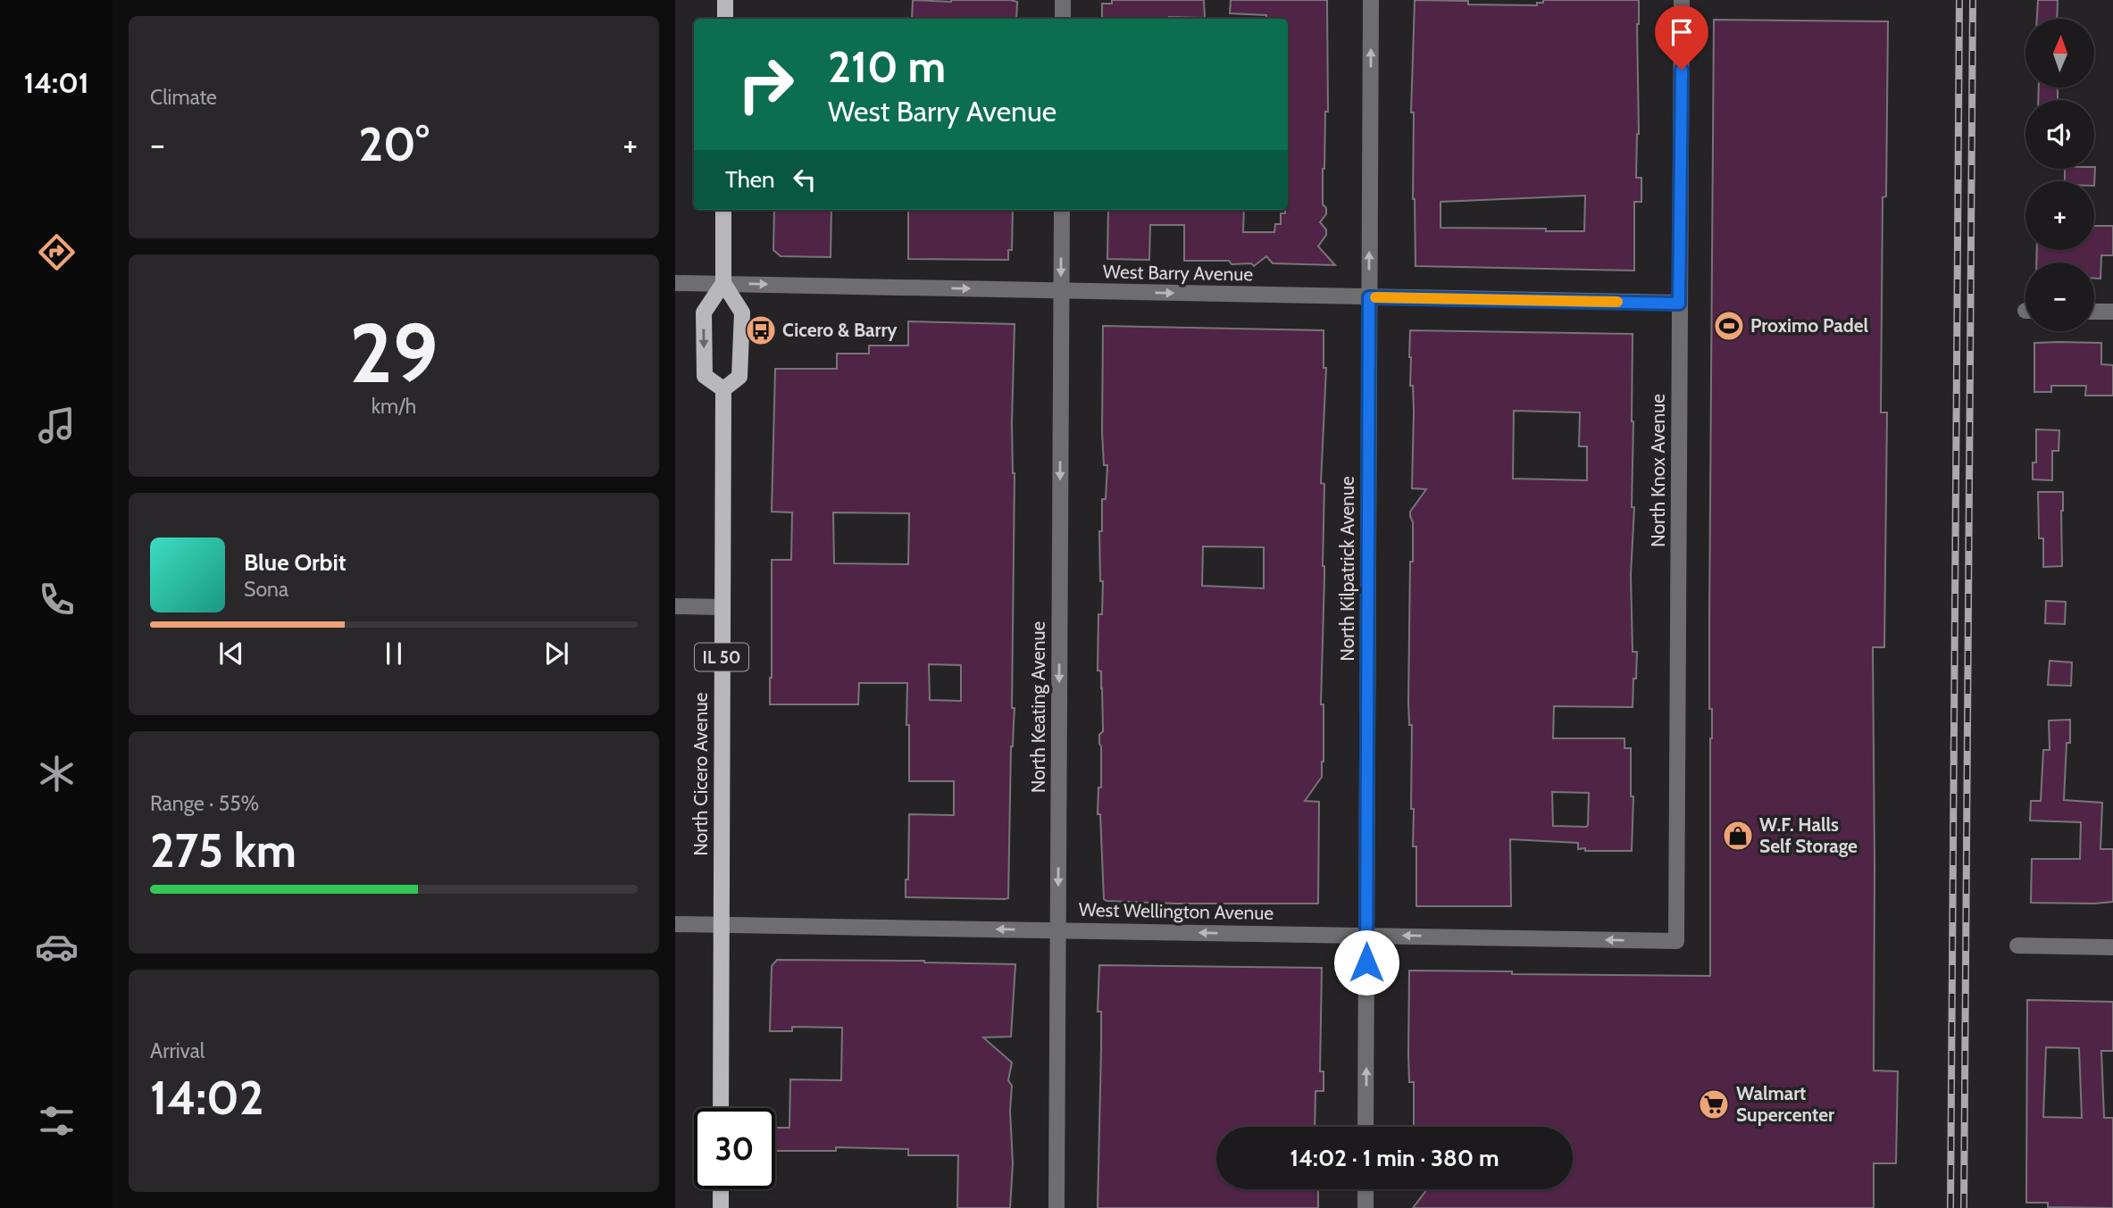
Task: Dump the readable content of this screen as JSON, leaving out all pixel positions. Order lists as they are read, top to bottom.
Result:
{
  "streets": {
    "main road": ["IL 50", "North Cicero Avenue"],
    "street": [
      "West Barry Avenue",
      "North Knox Avenue",
      "North Kilpatrick Avenue",
      "North Keating Avenue",
      "West Wellington Avenue"
    ]
  },
  "crossings": [
    ["West Barry Avenue", "North Knox Avenue"],
    ["West Barry Avenue", "North Kilpatrick Avenue"],
    ["West Barry Avenue", "North Keating Avenue"],
    ["North Knox Avenue", "West Wellington Avenue"],
    ["North Kilpatrick Avenue", "West Wellington Avenue"],
    ["North Keating Avenue", "West Wellington Avenue"],
    ["North Cicero Avenue", "West Wellington Avenue"]
  ],
  "one_way": [
    "West Barry Avenue",
    "North Kilpatrick Avenue",
    "North Keating Avenue",
    "West Wellington Avenue"
  ],
  "places": {
    "sports": ["Proximo Padel"],
    "bus stop": ["Cicero & Barry"],
    "shop": ["W.F. Halls Self Storage"],
    "supermarket": ["Walmart Supercenter"]
  },
  "north": "top",
  "page": {
    "tabs": "14:01",
    "tile": [
      "Climate",
      ["29", "km/h"],
      ["Range · 55%", "275 km"],
      ["Arrival", "14:02"]
    ],
    "map_buttons": ["+", "−"],
    "turn": ["210 m", "West Barry Avenue"],
    "heat": ["−", "20°", "+"],
    "then": "Then",
    "song": ["Blue Orbit", "Sona"],
    "limit": "30",
    "trip": "14:02 · 1 min · 380 m"
  }
}
